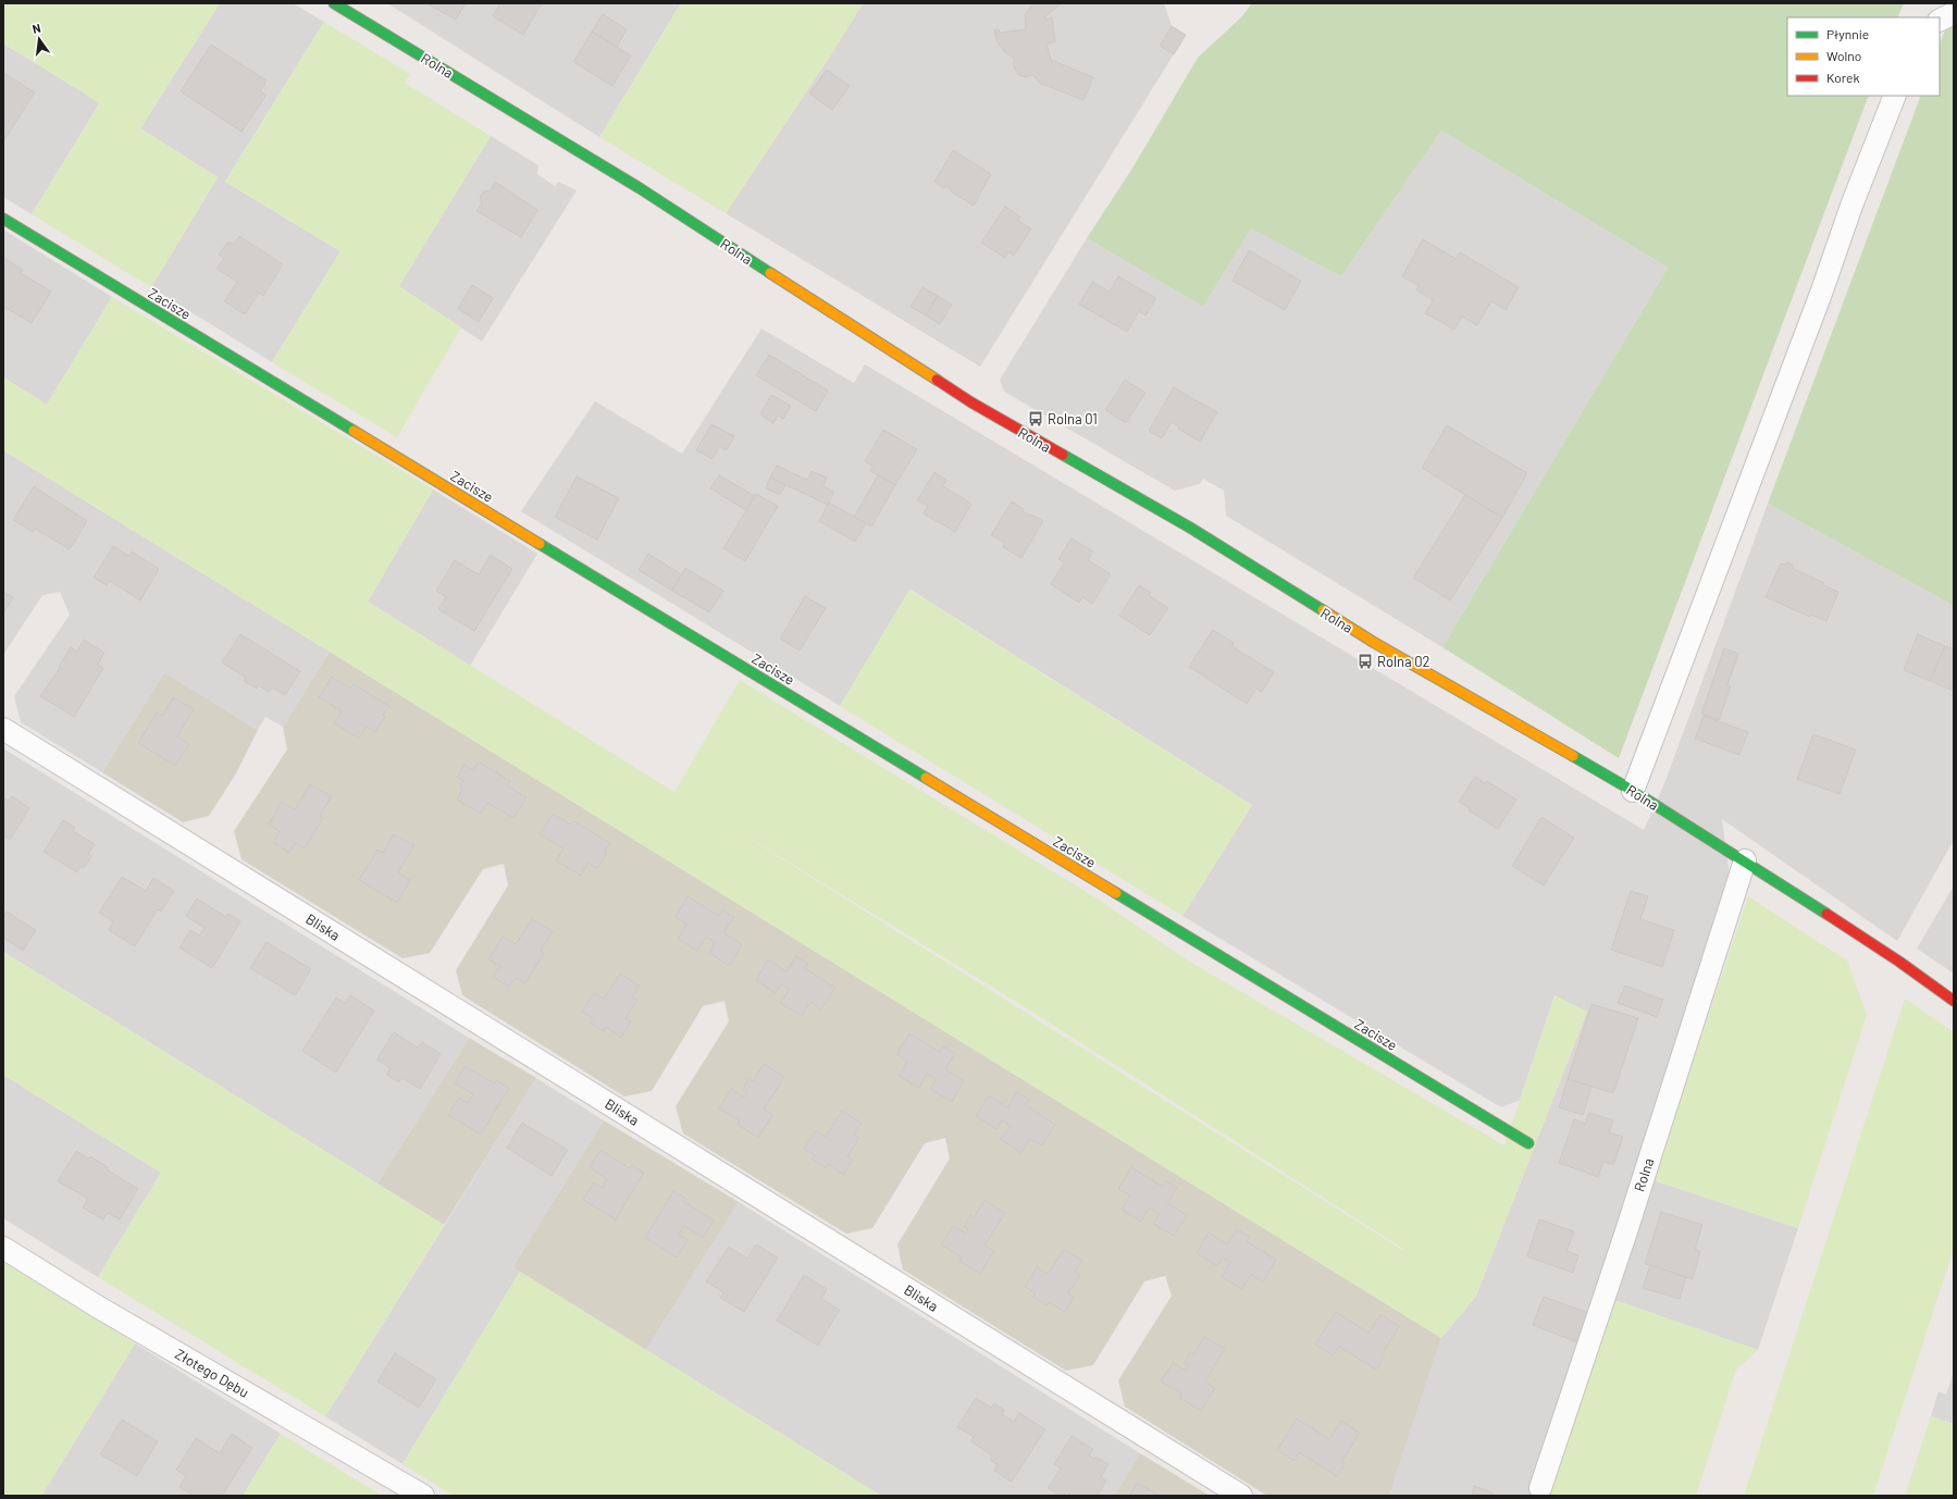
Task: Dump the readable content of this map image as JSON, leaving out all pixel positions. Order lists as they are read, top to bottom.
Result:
{
  "streets": {
    "street": [
      "Rolna",
      "Zacisze",
      "Bliska",
      "Złotego Dębu"
    ]
  },
  "places": {
    "bus stop": ["Rolna 01", "Rolna 02"]
  },
  "legend": ["Płynnie", "Wolno", "Korek"],
  "north": "top"
}
